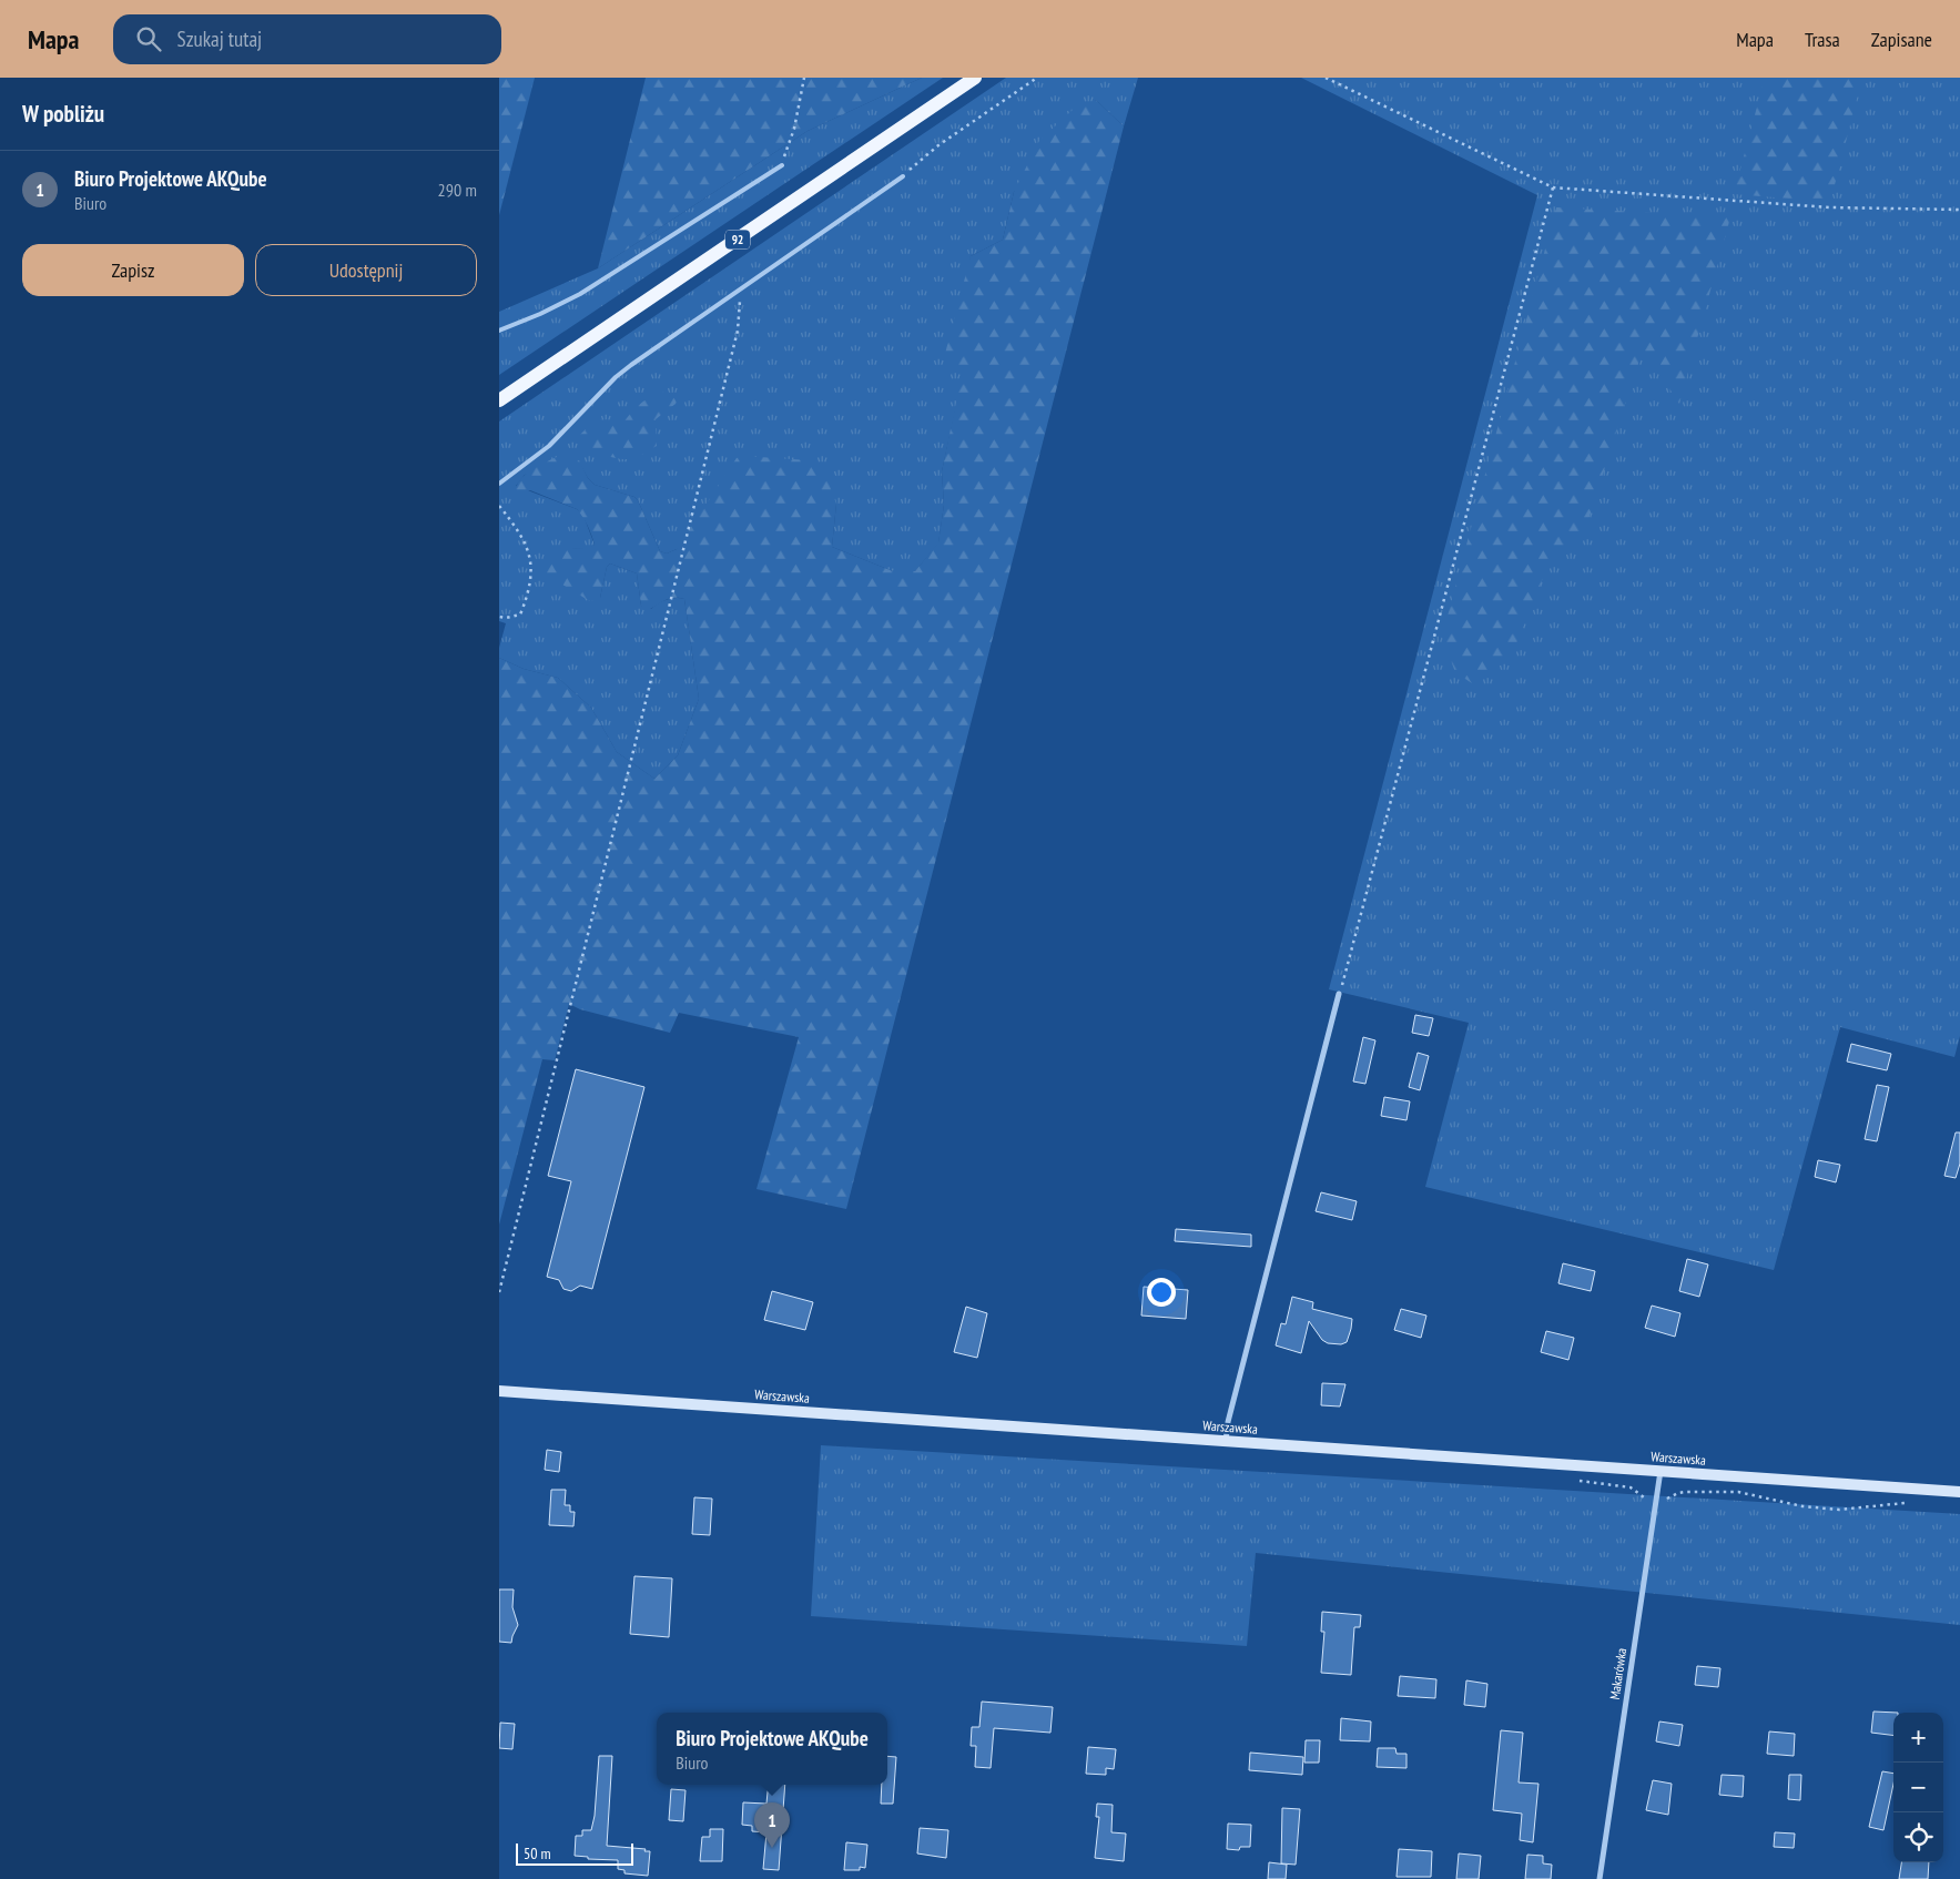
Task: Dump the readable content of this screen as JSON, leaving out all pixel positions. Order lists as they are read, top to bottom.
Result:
{
  "streets": {
    "main road": ["92"],
    "street": ["Warszawska", "Makarówka"]
  },
  "crossings": [
    ["Warszawska", "Makarówka"]
  ],
  "scale_bar": "50 m",
  "page": {
    "header": "Mapa",
    "search": "Szukaj tutaj",
    "nav": ["Mapa", "Trasa", "Zapisane"],
    "heading": "W pobliżu",
    "list": [
      {
        "mark": "1",
        "name": "Biuro Projektowe AKQube",
        "note": "Biuro",
        "value": "290 m"
      }
    ],
    "buttons": ["Zapisz", "Udostępnij"],
    "map_buttons": ["+", "−"],
    "popup": ["Biuro Projektowe AKQube", "Biuro"],
    "pins": "1",
    "scale": "50 m"
  }
}
